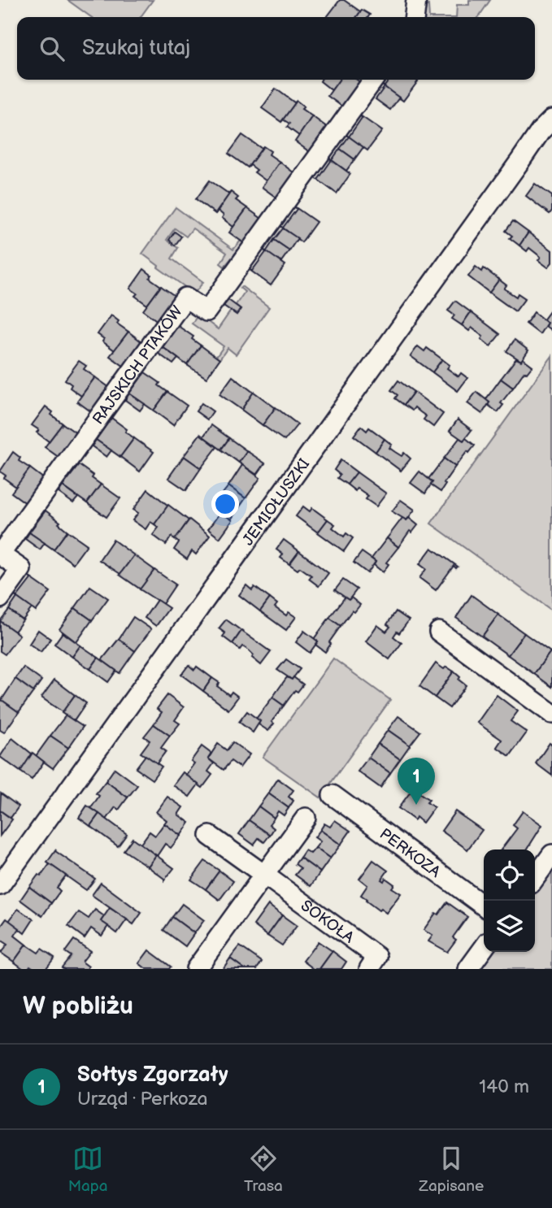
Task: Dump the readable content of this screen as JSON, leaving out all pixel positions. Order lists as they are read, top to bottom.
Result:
{
  "streets": {
    "street": [
      "RAJSKICH PTAKÓW",
      "JEMIOŁUSZKI",
      "PERKOZA",
      "SOKOŁA"
    ]
  },
  "page": {
    "search": "Szukaj tutaj",
    "pins": "1",
    "heading": "W pobliżu",
    "list": [
      {
        "mark": "1",
        "name": "Sołtys Zgorzały",
        "note": "Urząd · Perkoza",
        "value": "140 m"
      }
    ],
    "nav": ["Mapa", "Trasa", "Zapisane"]
  }
}
